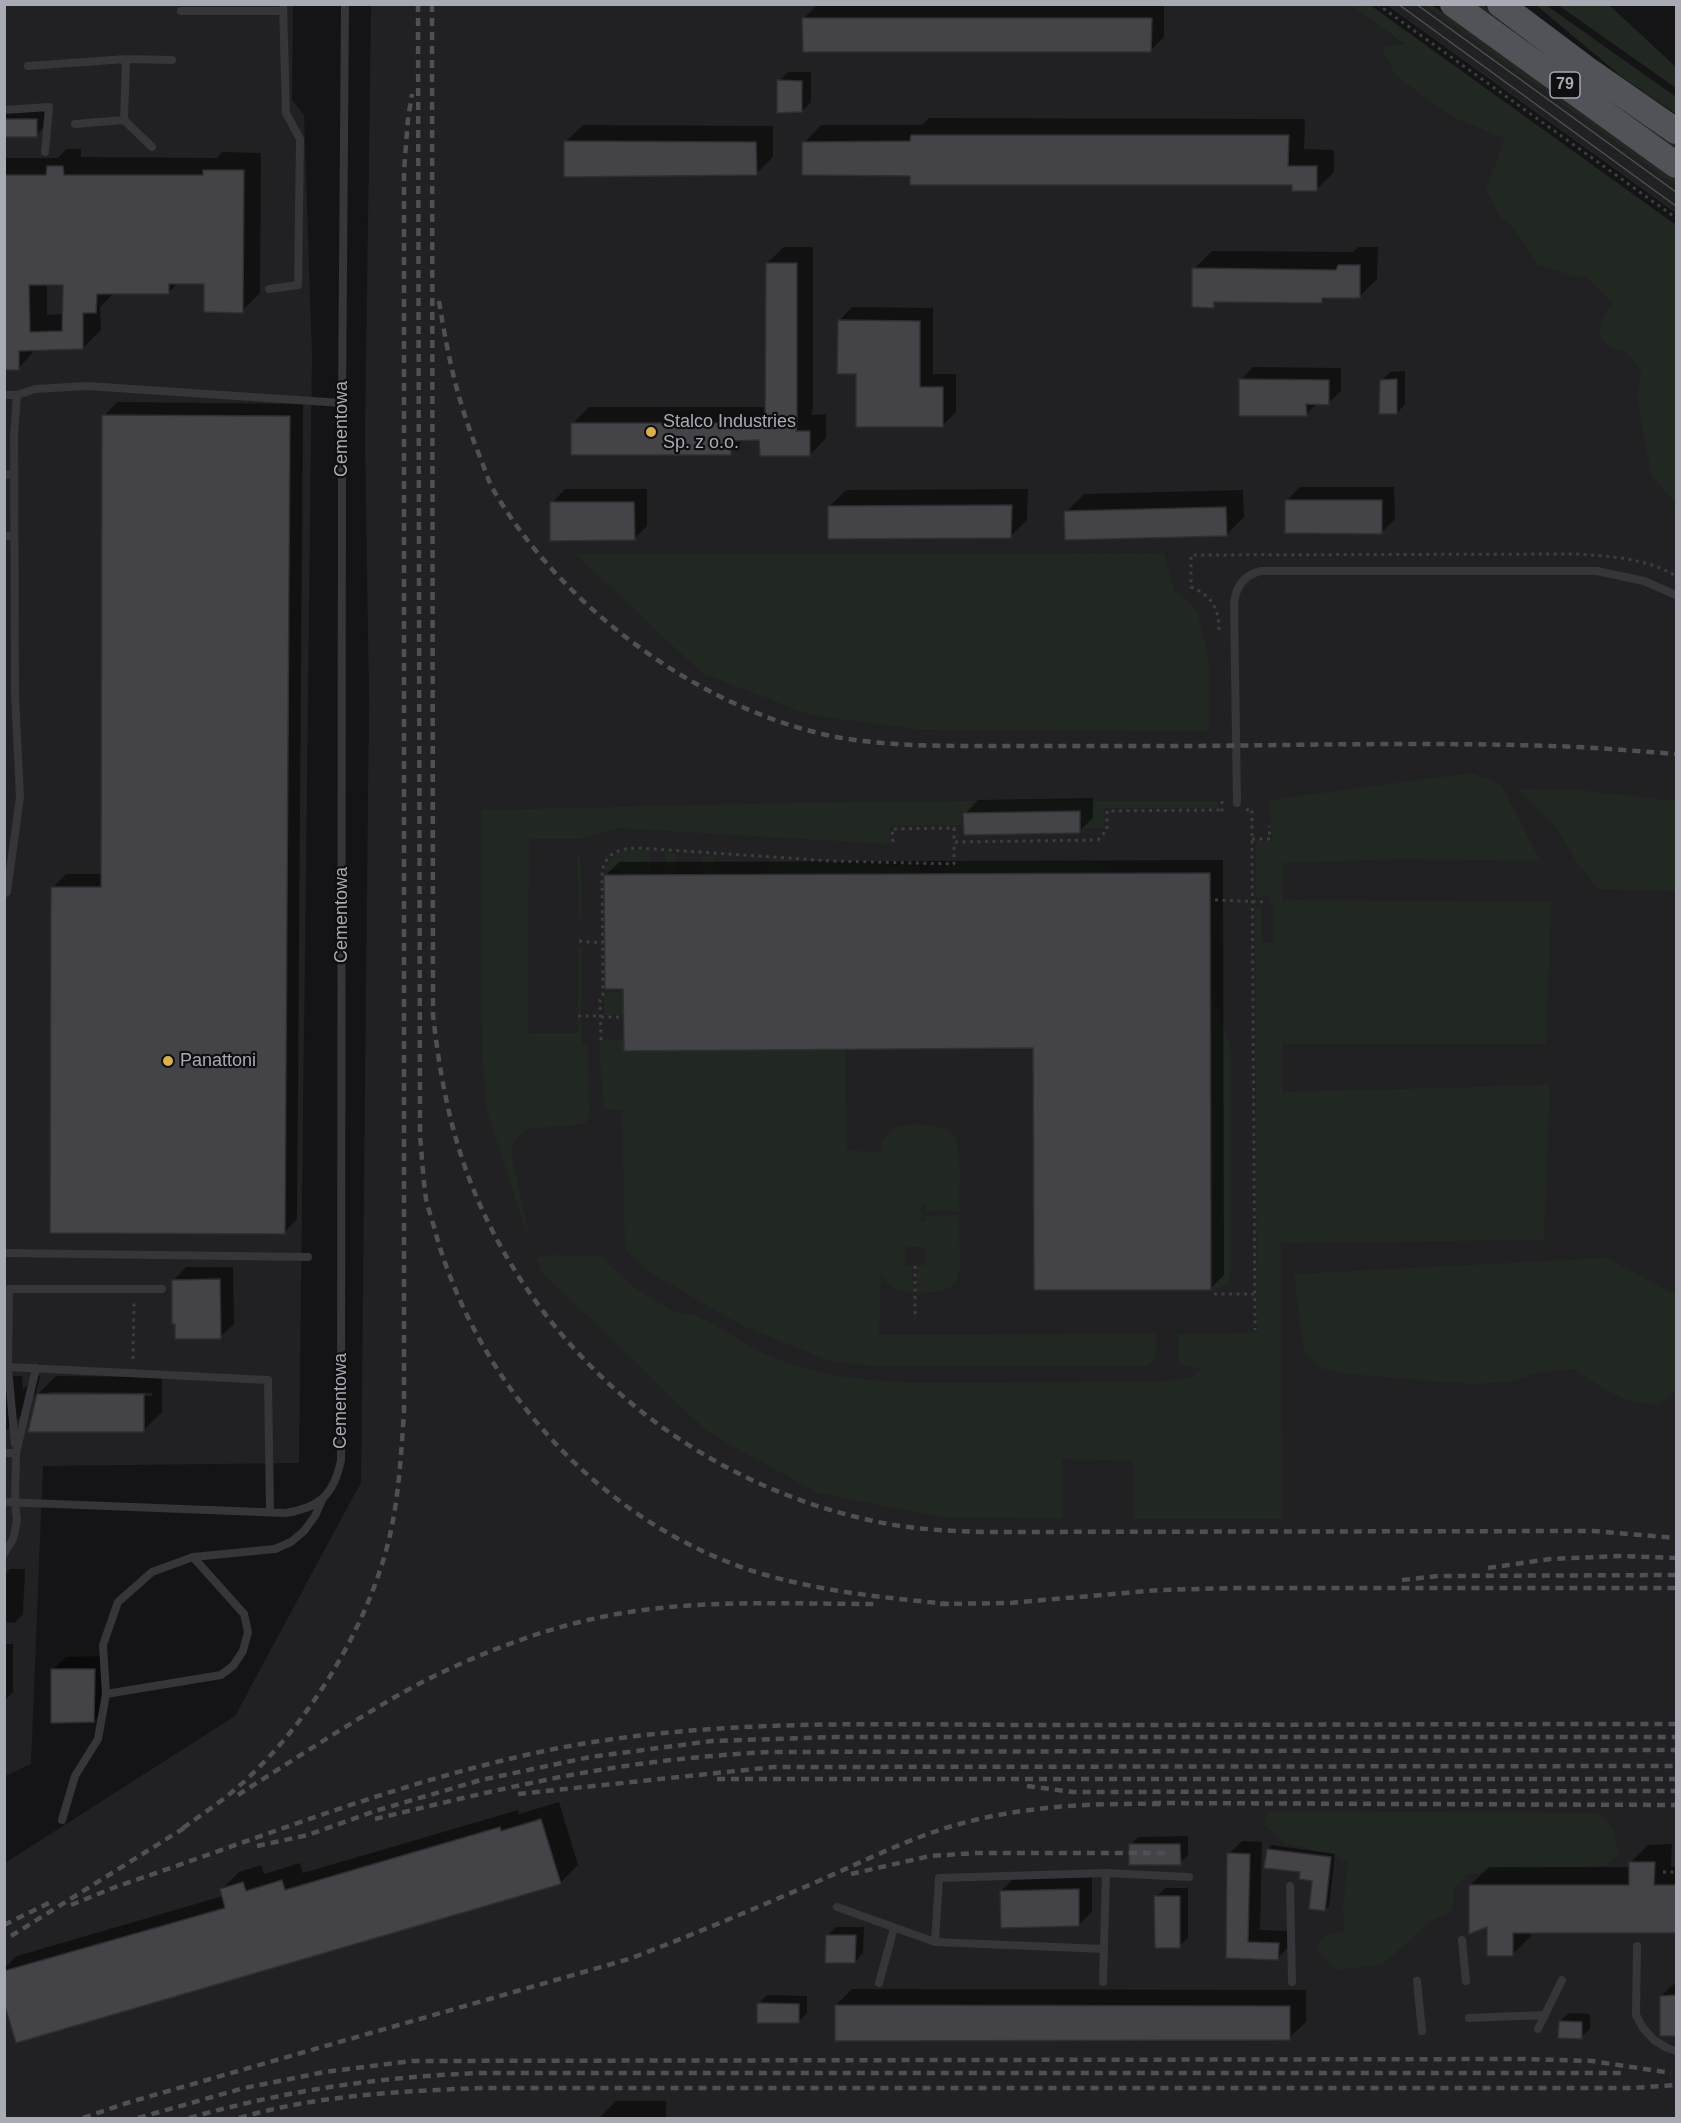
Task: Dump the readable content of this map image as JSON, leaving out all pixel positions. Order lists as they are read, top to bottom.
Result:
{
  "streets": {
    "main road": ["79"],
    "lane": ["Cementowa"]
  },
  "places": ["Stalco Industries Sp. z o.o.", "Panattoni"]
}
